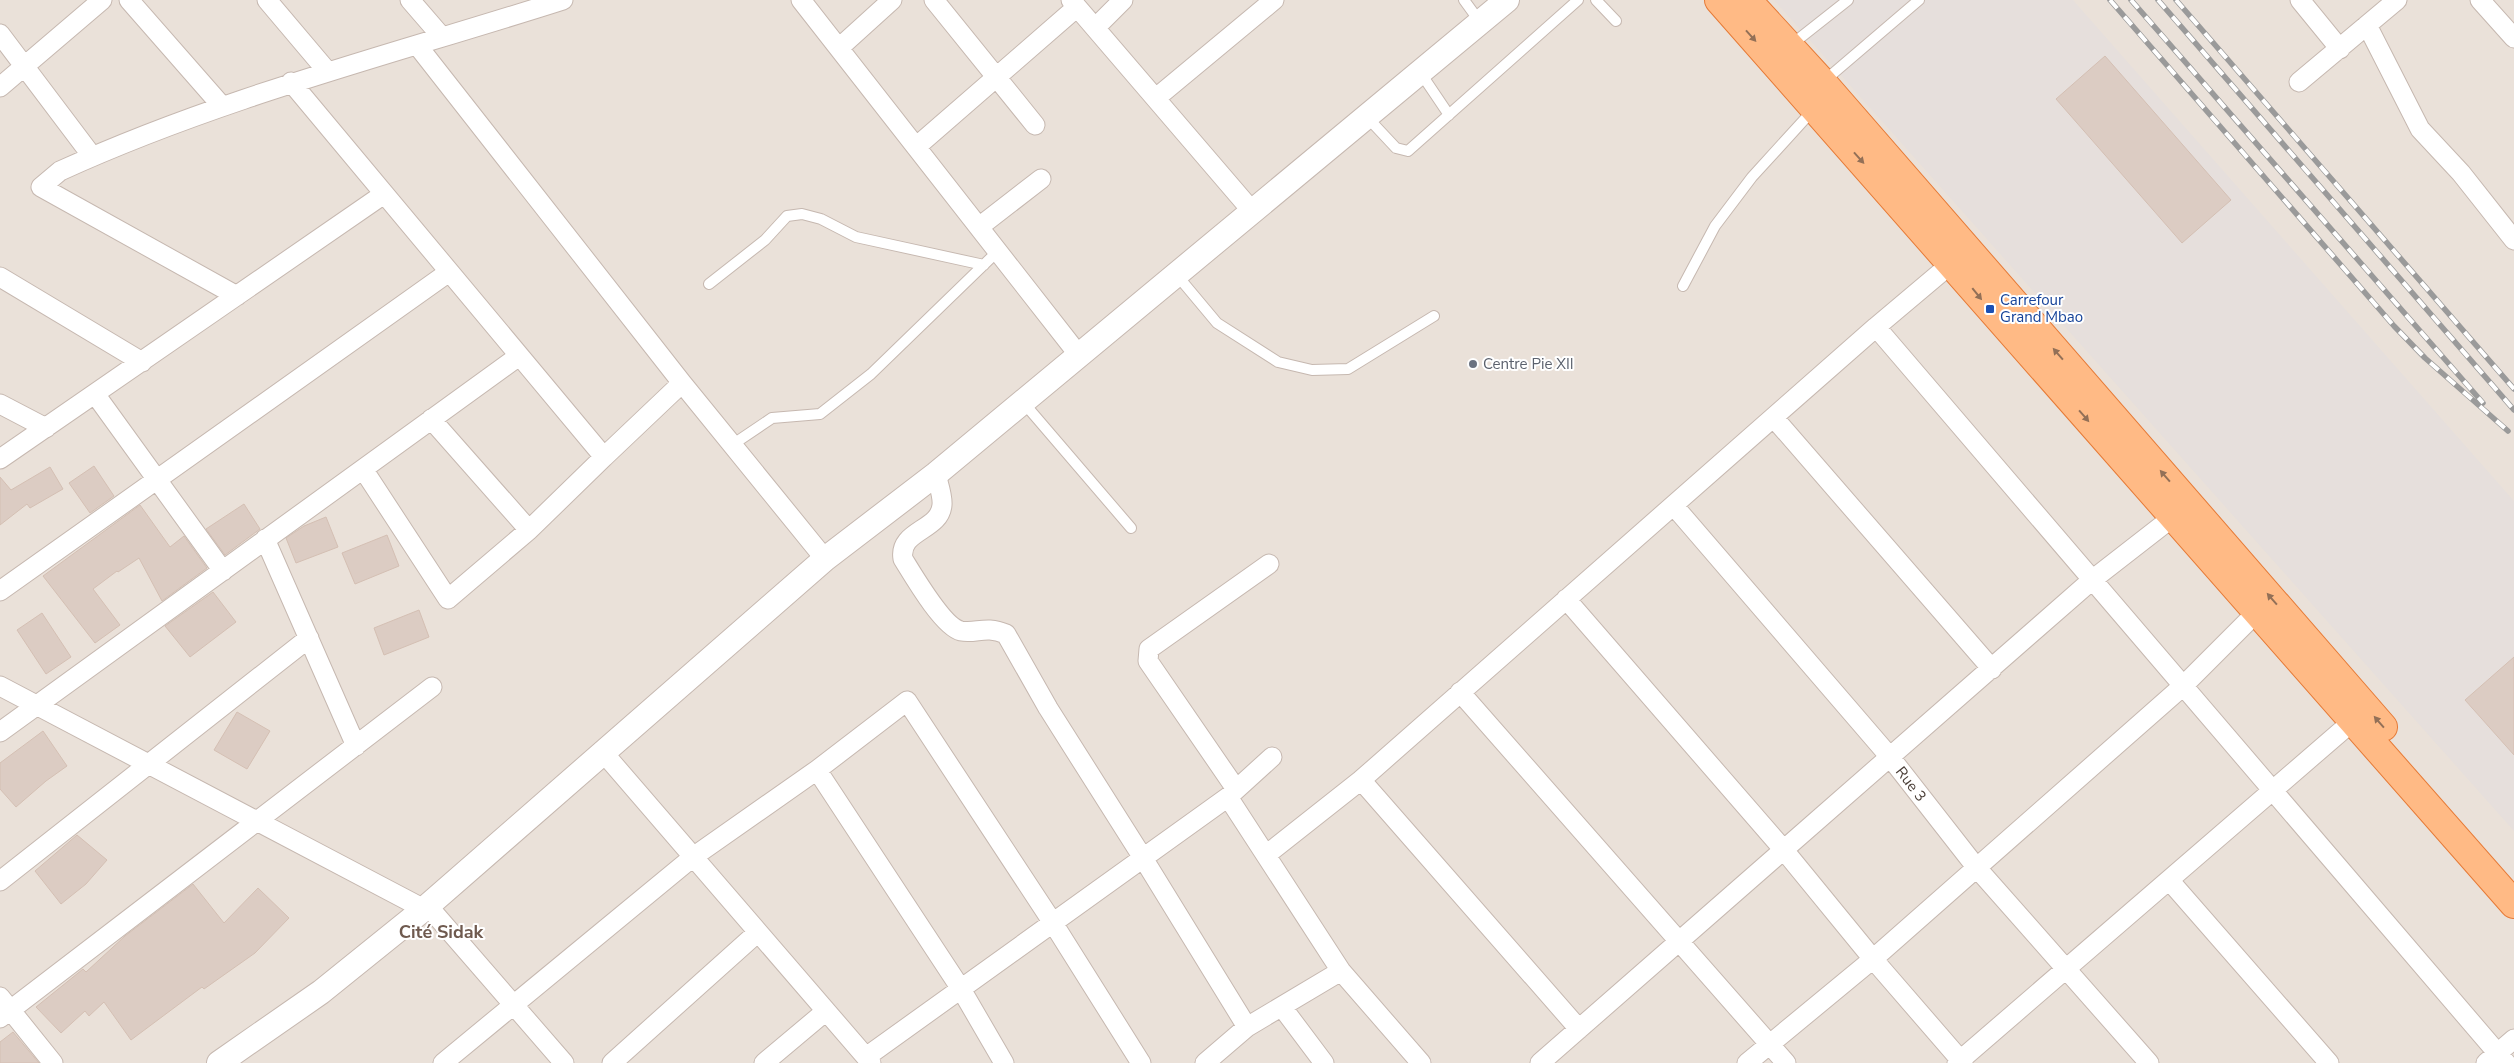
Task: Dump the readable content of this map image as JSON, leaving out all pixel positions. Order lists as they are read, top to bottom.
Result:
{
  "streets": {
    "street": ["Rue 3"]
  },
  "districts": ["Cité Sidak"],
  "places": {
    "transit": ["Carrefour Grand Mbao"],
    "other": ["Centre Pie XII"]
  }
}
